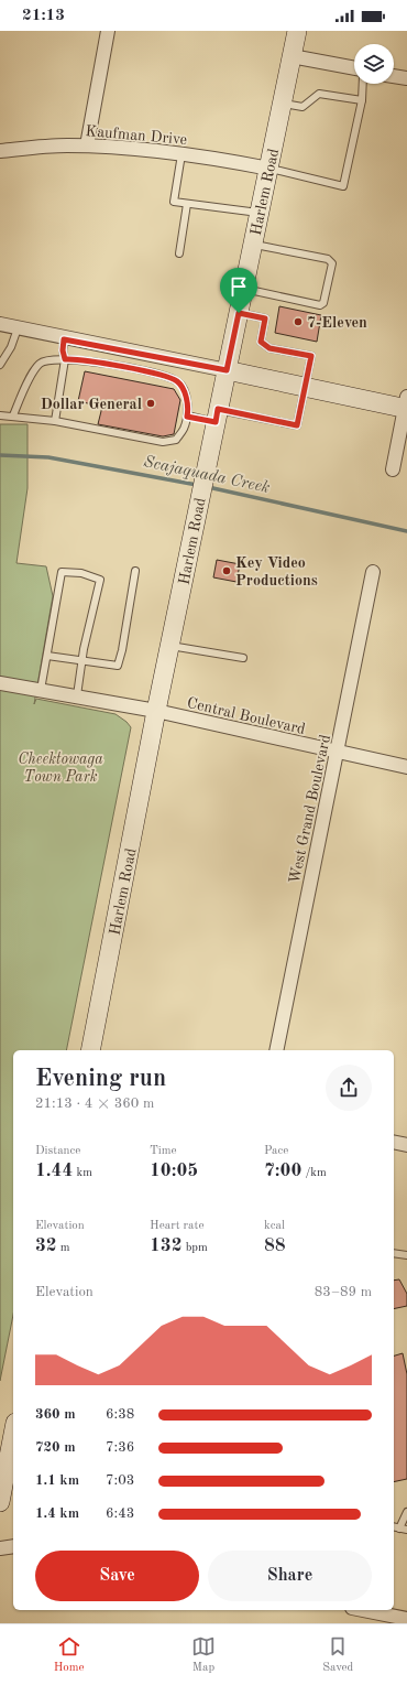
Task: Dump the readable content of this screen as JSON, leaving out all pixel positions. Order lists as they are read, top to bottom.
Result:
{
  "streets": {
    "main road": ["Harlem Road"],
    "street": ["Kaufman Drive", "Central Boulevard", "West Grand Boulevard"]
  },
  "crossings": [
    ["Kaufman Drive", "Harlem Road"],
    ["Harlem Road", "Central Boulevard"],
    ["Central Boulevard", "West Grand Boulevard"]
  ],
  "water": ["Scajaquada Creek"],
  "parks": ["Cheektowaga Town Park"],
  "places": ["7-Eleven", "Dollar General", "Key Video Productions"],
  "page": {
    "status": "21:13",
    "heading": ["Evening run", "21:13 · 4 × 360 m"],
    "stats": [
      ["Distance", "1.44 km"],
      ["Time", "10:05"],
      ["Pace", "7:00 /km"],
      ["Elevation", "32 m"],
      ["Heart rate", "132 bpm"],
      ["kcal", "88"]
    ],
    "chart": ["Elevation", "83–89 m"],
    "list": [
      {
        "name": "360 m",
        "note": "6:38"
      },
      {
        "name": "720 m",
        "note": "7:36"
      },
      {
        "name": "1.1 km",
        "note": "7:03"
      },
      {
        "name": "1.4 km",
        "note": "6:43"
      }
    ],
    "buttons": ["Save", "Share"],
    "tabs": ["Home", "Map", "Saved"]
  }
}
